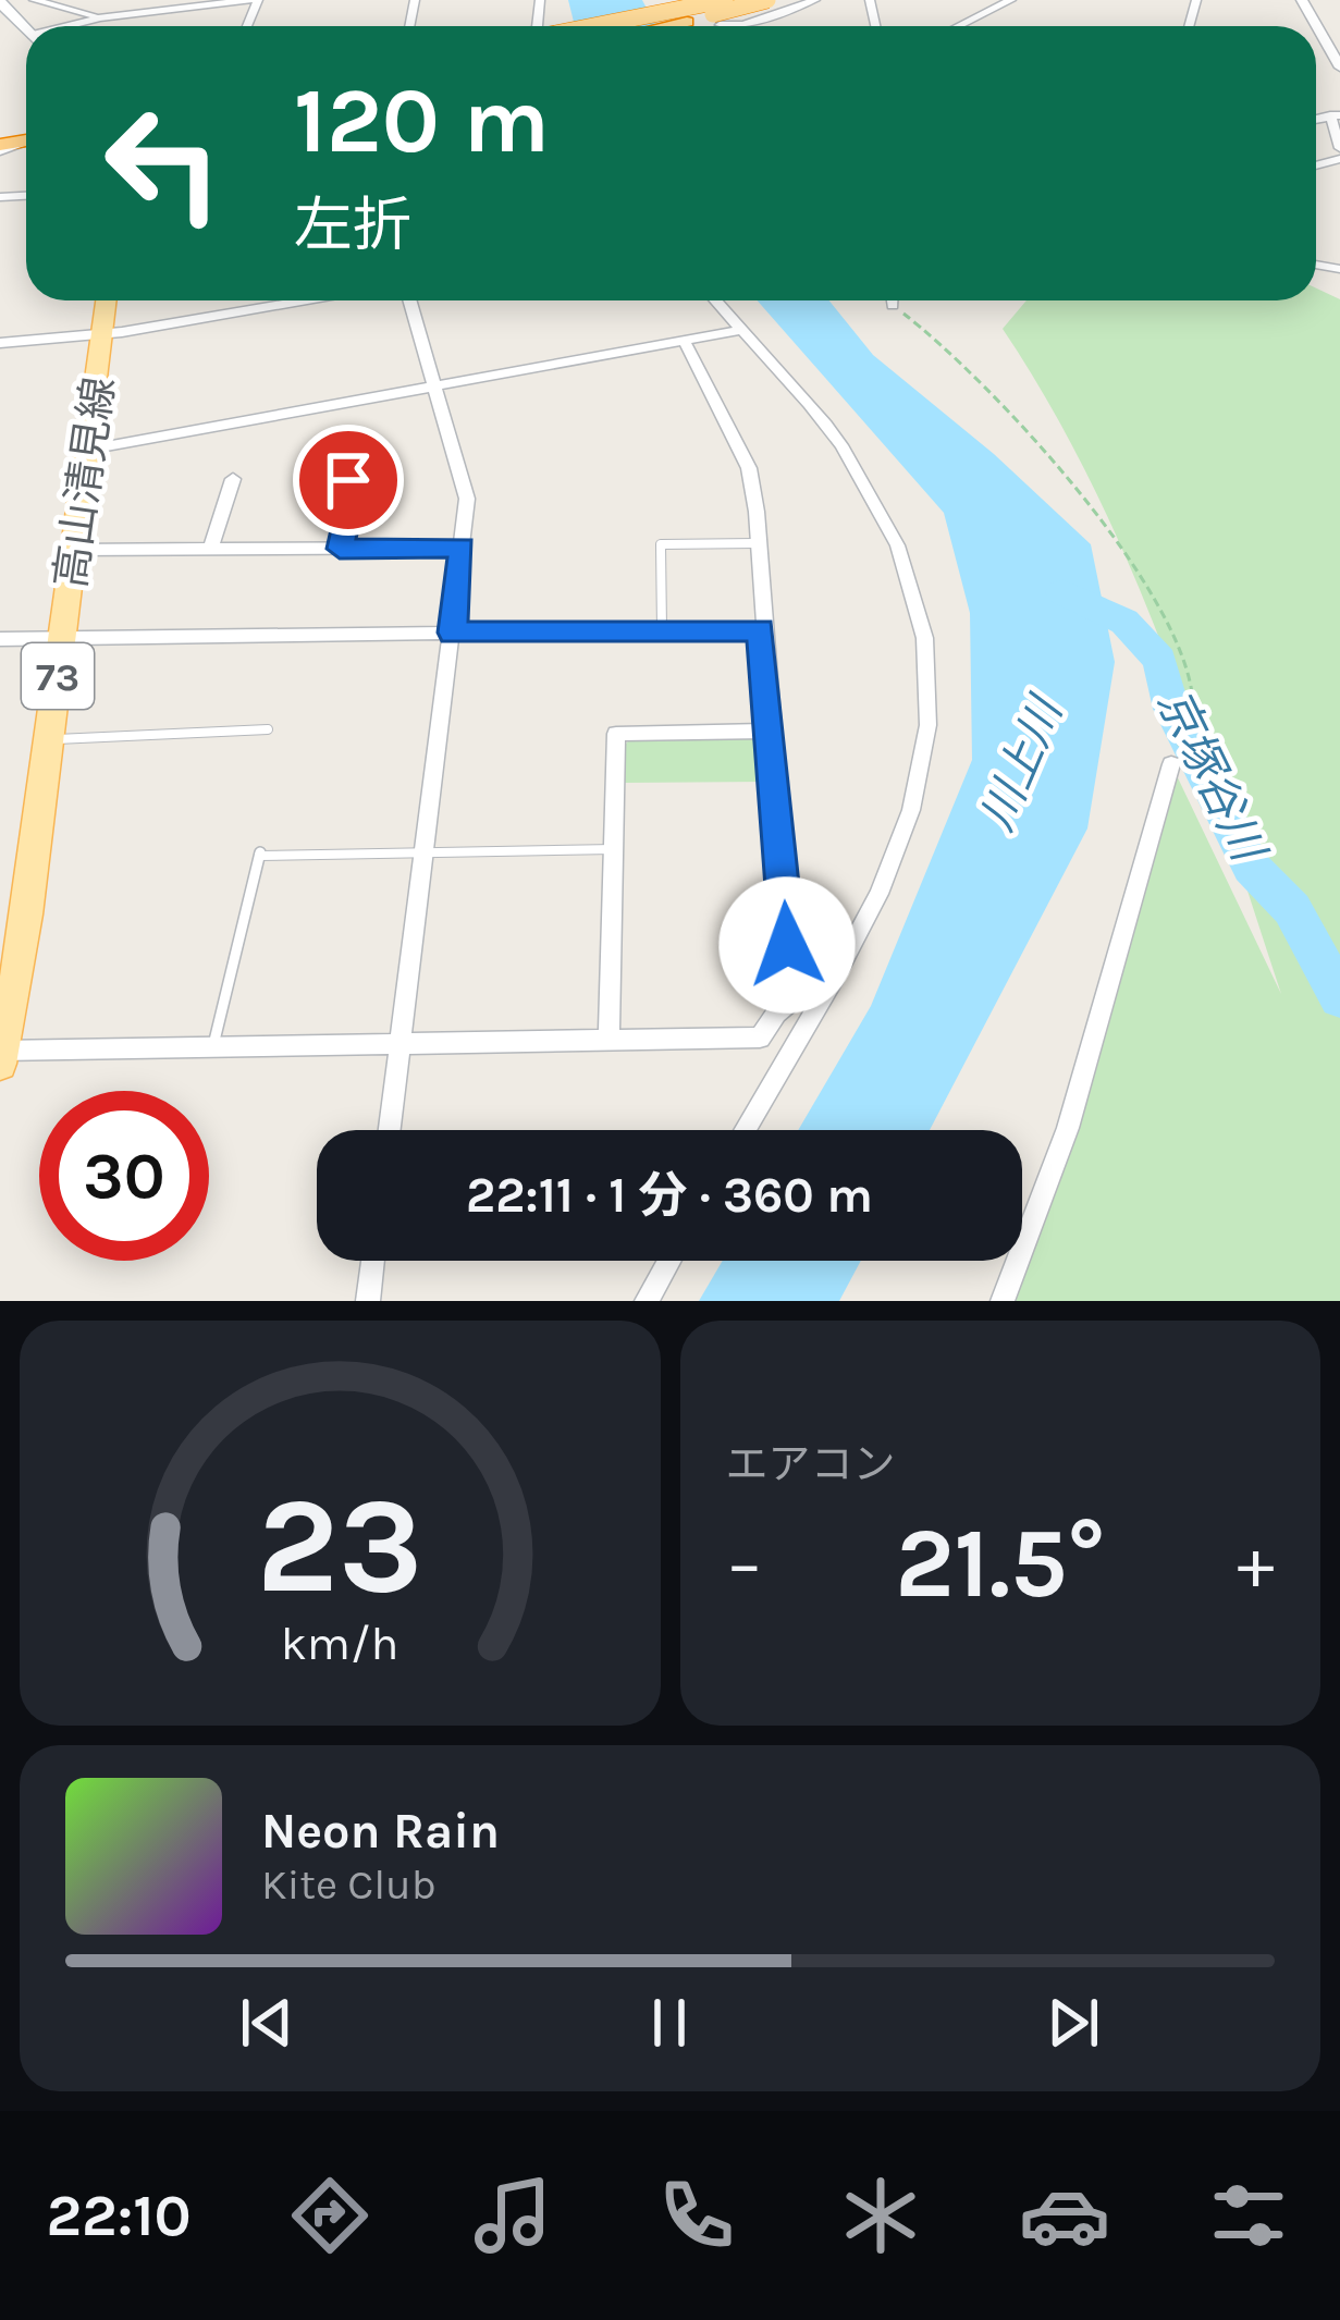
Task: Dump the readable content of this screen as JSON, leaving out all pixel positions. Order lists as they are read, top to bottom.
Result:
{
  "streets": {
    "main road": ["高山清見線", "73"]
  },
  "water": ["川上川", "京塚谷川"],
  "page": {
    "turn": ["120 m", "左折"],
    "limit": "30",
    "trip": "22:11 · 1 分 · 360 m",
    "tile": "エアコン",
    "heat": ["−", "21.5°", "+"],
    "song": ["Neon Rain", "Kite Club"],
    "tabs": "22:10",
    "gauge": ["23", "km/h"]
  }
}
